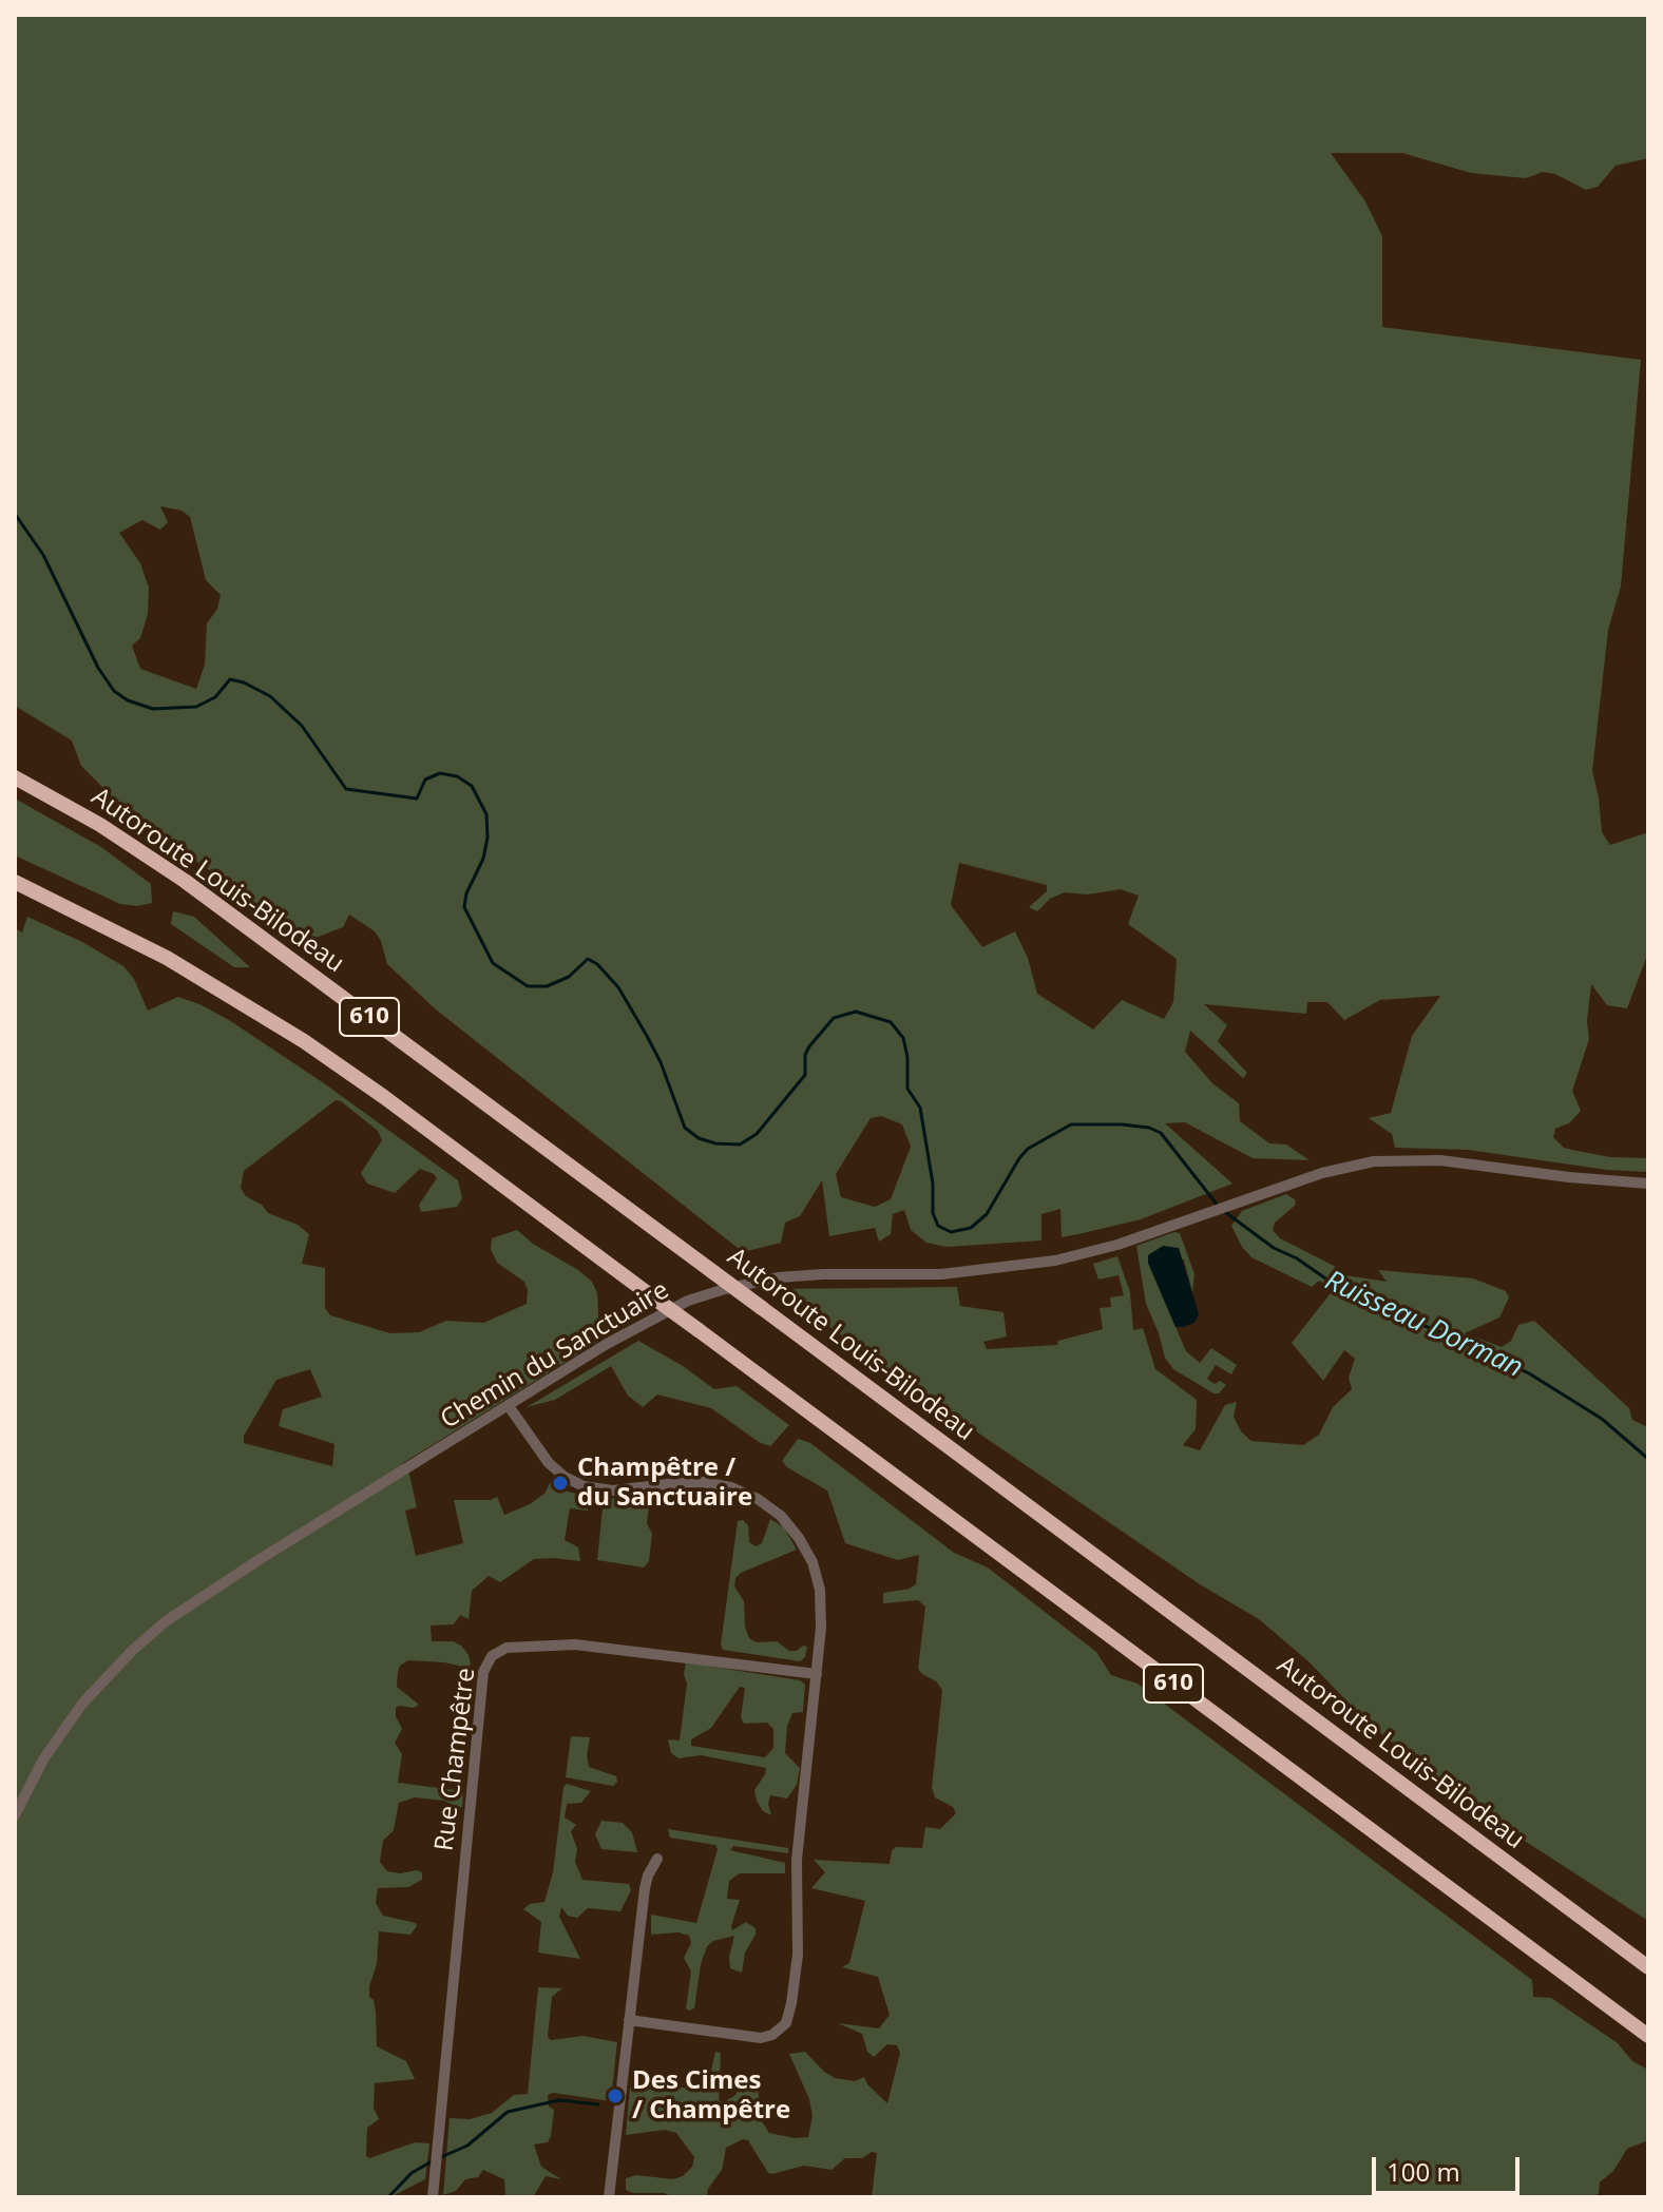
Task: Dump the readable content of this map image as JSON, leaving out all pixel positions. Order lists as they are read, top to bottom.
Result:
{
  "streets": {
    "highway": ["Autoroute Louis-Bilodeau", "610"],
    "street": ["Chemin du Sanctuaire", "Rue Champêtre"]
  },
  "water": ["Ruisseau Dorman"],
  "places": ["Champêtre / du Sanctuaire", "Des Cimes / Champêtre"],
  "scale_bar": "100 m"
}
